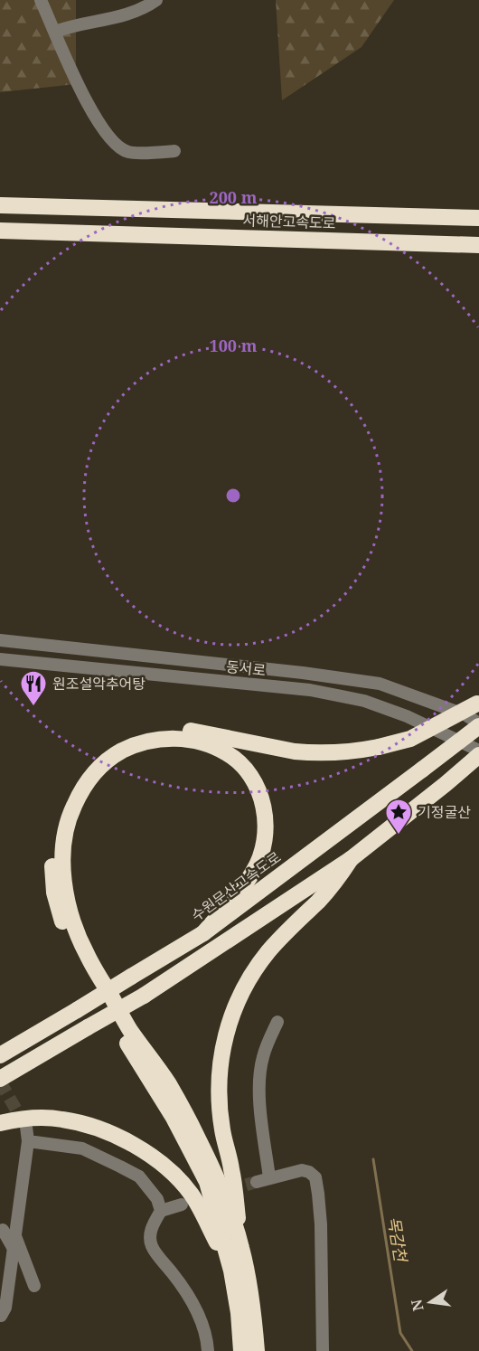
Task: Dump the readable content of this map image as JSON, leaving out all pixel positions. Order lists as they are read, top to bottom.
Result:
{
  "streets": {
    "highway": ["서해안고속도로", "수원문산고속도로"],
    "street": ["동서로"]
  },
  "crossings": [
    ["동서로", "수원문산고속도로"]
  ],
  "water": ["목감천"],
  "places": {
    "restaurant": ["원조설악추어탕"],
    "place": ["기정굴산"]
  },
  "north": "left",
  "rings": ["200 m", "100 m"]
}
